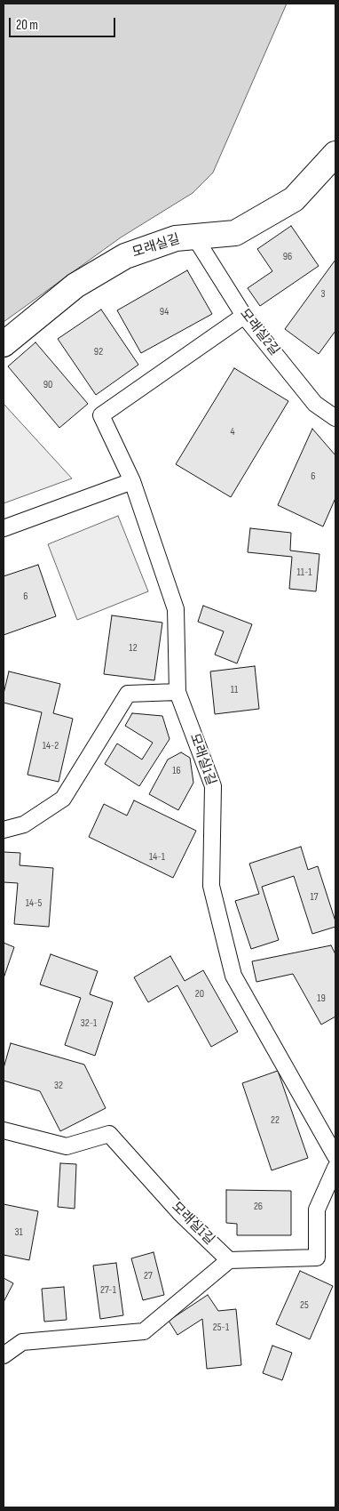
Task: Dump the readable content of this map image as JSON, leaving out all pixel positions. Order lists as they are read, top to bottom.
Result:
{
  "streets": {
    "street": ["모래실길"],
    "lane": ["모래실2길", "모래실1길"]
  },
  "crossings": [
    ["모래실길", "모래실2길"],
    ["모래실2길", "모래실1길"]
  ],
  "house_numbers": [
    "96",
    "3",
    "94",
    "92",
    "90",
    "4",
    "6",
    "11-1",
    "6",
    "12",
    "11",
    "14-2",
    "16",
    "14-1",
    "17",
    "14-5",
    "20",
    "19",
    "32-1",
    "32",
    "22",
    "26",
    "31",
    "27",
    "27-1",
    "25",
    "25-1"
  ],
  "scale_bar": "20 m"
}
